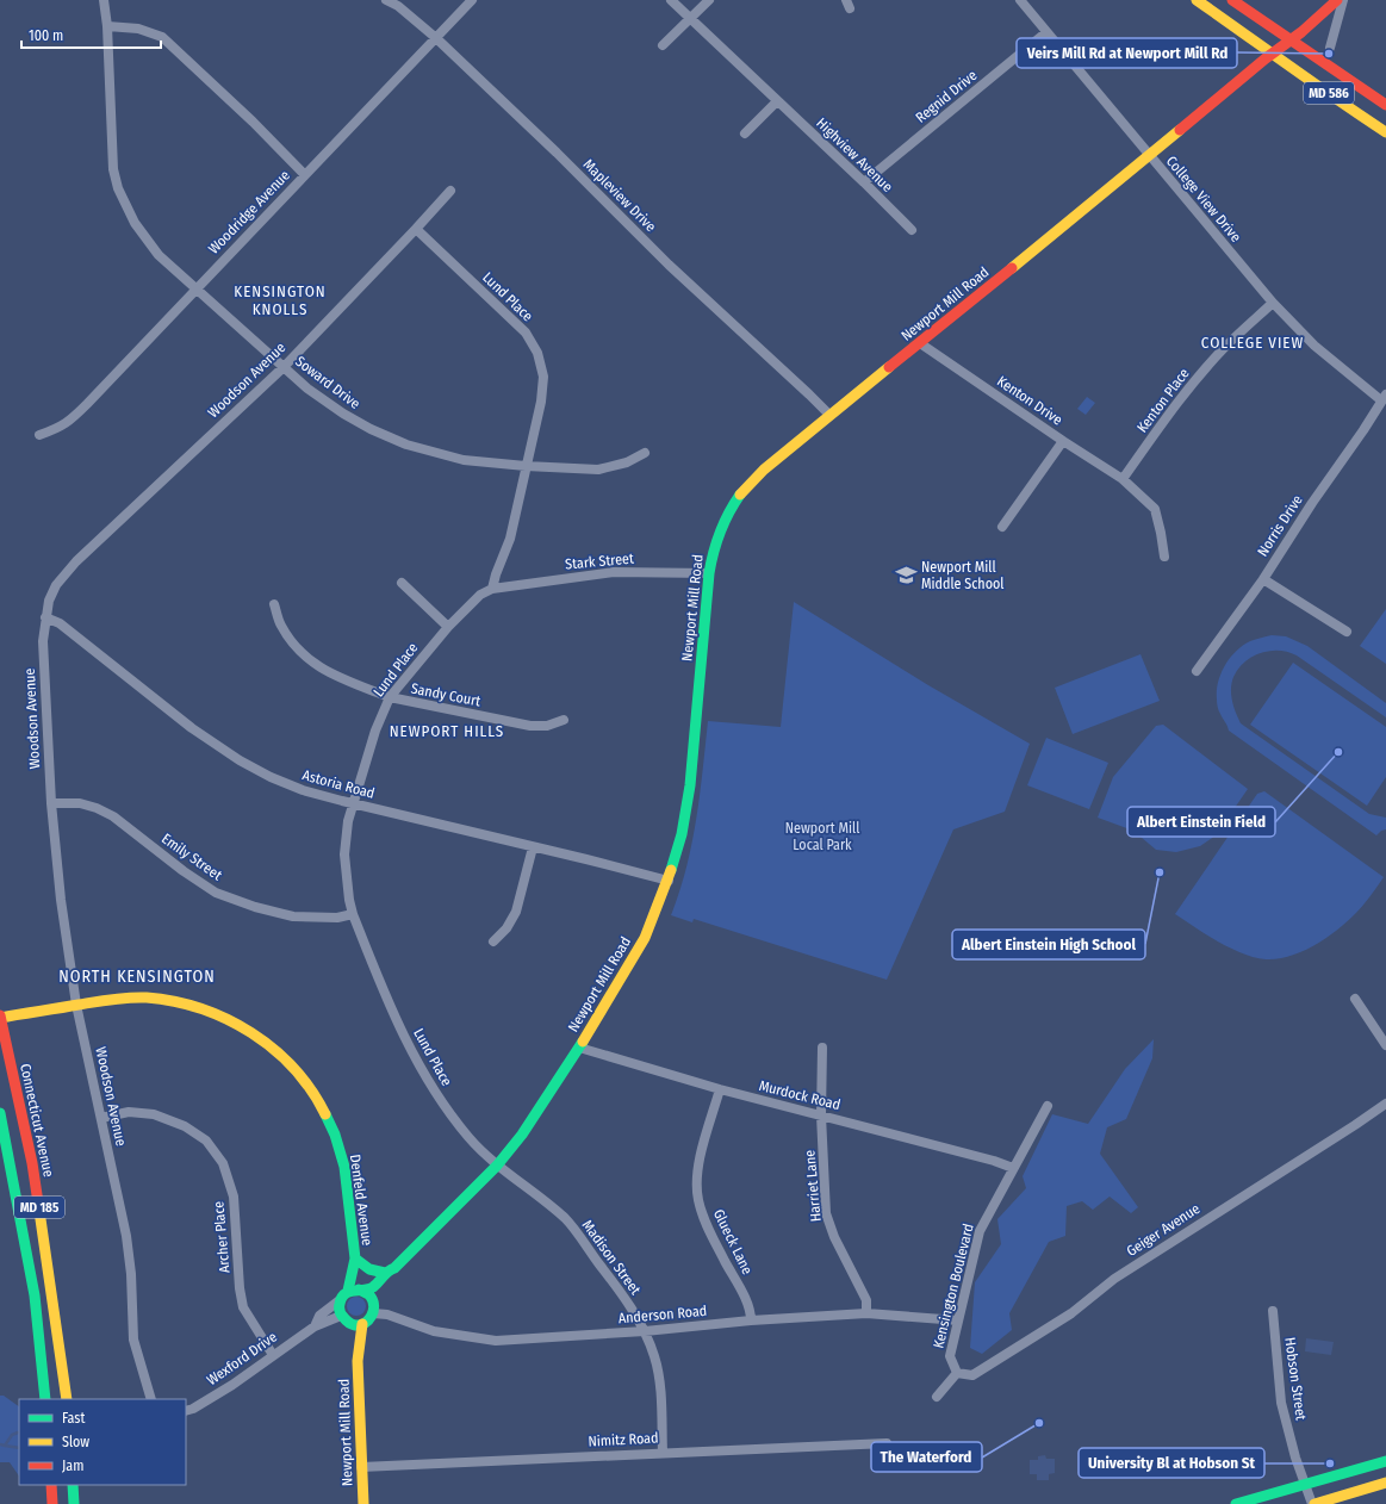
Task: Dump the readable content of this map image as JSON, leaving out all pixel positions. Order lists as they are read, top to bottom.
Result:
{
  "streets": {
    "street": [
      "MD 586",
      "Regnid Drive",
      "Highview Avenue",
      "Mapleview Drive",
      "College View Drive",
      "Woodridge Avenue",
      "Lund Place",
      "Newport Mill Road",
      "Woodson Avenue",
      "Soward Drive",
      "Kenton Drive",
      "Kenton Place",
      "Norris Drive",
      "Stark Street",
      "Sandy Court",
      "Astoria Road",
      "Emily Street",
      "Murdock Road",
      "Connecticut Avenue",
      "Harriet Lane",
      "Denfeld Avenue",
      "MD 185",
      "Geiger Avenue",
      "Archer Place",
      "Glueck Lane",
      "Madison Street",
      "Kensington Boulevard",
      "Anderson Road",
      "Wexford Drive",
      "Hobson Street",
      "Nimitz Road"
    ]
  },
  "crossings": [
    ["MD 586", "Newport Mill Road"],
    ["Regnid Drive", "Highview Avenue"],
    ["Regnid Drive", "College View Drive"],
    ["Mapleview Drive", "Woodridge Avenue"],
    ["Mapleview Drive", "Newport Mill Road"],
    ["College View Drive", "Newport Mill Road"],
    ["College View Drive", "Kenton Place"],
    ["College View Drive", "Norris Drive"],
    ["Woodridge Avenue", "Soward Drive"],
    ["Lund Place", "Newport Mill Road"],
    ["Lund Place", "Woodson Avenue"],
    ["Lund Place", "Soward Drive"],
    ["Lund Place", "Stark Street"],
    ["Lund Place", "Sandy Court"],
    ["Lund Place", "Astoria Road"],
    ["Lund Place", "Emily Street"],
    ["Lund Place", "Madison Street"],
    ["Newport Mill Road", "Kenton Drive"],
    ["Newport Mill Road", "Stark Street"],
    ["Newport Mill Road", "Astoria Road"],
    ["Newport Mill Road", "Murdock Road"],
    ["Newport Mill Road", "Denfeld Avenue"],
    ["Newport Mill Road", "Madison Street"],
    ["Newport Mill Road", "Anderson Road"],
    ["Newport Mill Road", "Wexford Drive"],
    ["Newport Mill Road", "Nimitz Road"],
    ["Woodson Avenue", "Soward Drive"],
    ["Woodson Avenue", "Astoria Road"],
    ["Woodson Avenue", "Emily Street"],
    ["Woodson Avenue", "Denfeld Avenue"],
    ["Woodson Avenue", "Archer Place"],
    ["Kenton Drive", "Kenton Place"],
    ["Murdock Road", "Harriet Lane"],
    ["Murdock Road", "Glueck Lane"],
    ["Murdock Road", "Kensington Boulevard"],
    ["Connecticut Avenue", "Denfeld Avenue"],
    ["Harriet Lane", "Anderson Road"],
    ["Denfeld Avenue", "Anderson Road"],
    ["Denfeld Avenue", "Wexford Drive"],
    ["Geiger Avenue", "Kensington Boulevard"],
    ["Archer Place", "Wexford Drive"],
    ["Glueck Lane", "Anderson Road"],
    ["Madison Street", "Anderson Road"],
    ["Madison Street", "Nimitz Road"],
    ["Kensington Boulevard", "Anderson Road"],
    ["Anderson Road", "Wexford Drive"]
  ],
  "districts": [
    "KENSINGTON KNOLLS",
    "COLLEGE VIEW",
    "NEWPORT HILLS",
    "NORTH KENSINGTON"
  ],
  "parks": ["Newport Mill Local Park"],
  "places": {
    "other": [
      "Veirs Mill Rd at Newport Mill Rd",
      "Albert Einstein Field",
      "Albert Einstein High School",
      "The Waterford",
      "University Bl at Hobson St"
    ],
    "school or university": ["Newport Mill Middle School"]
  },
  "legend": ["Fast", "Slow", "Jam"],
  "scale_bar": "100 m"
}
